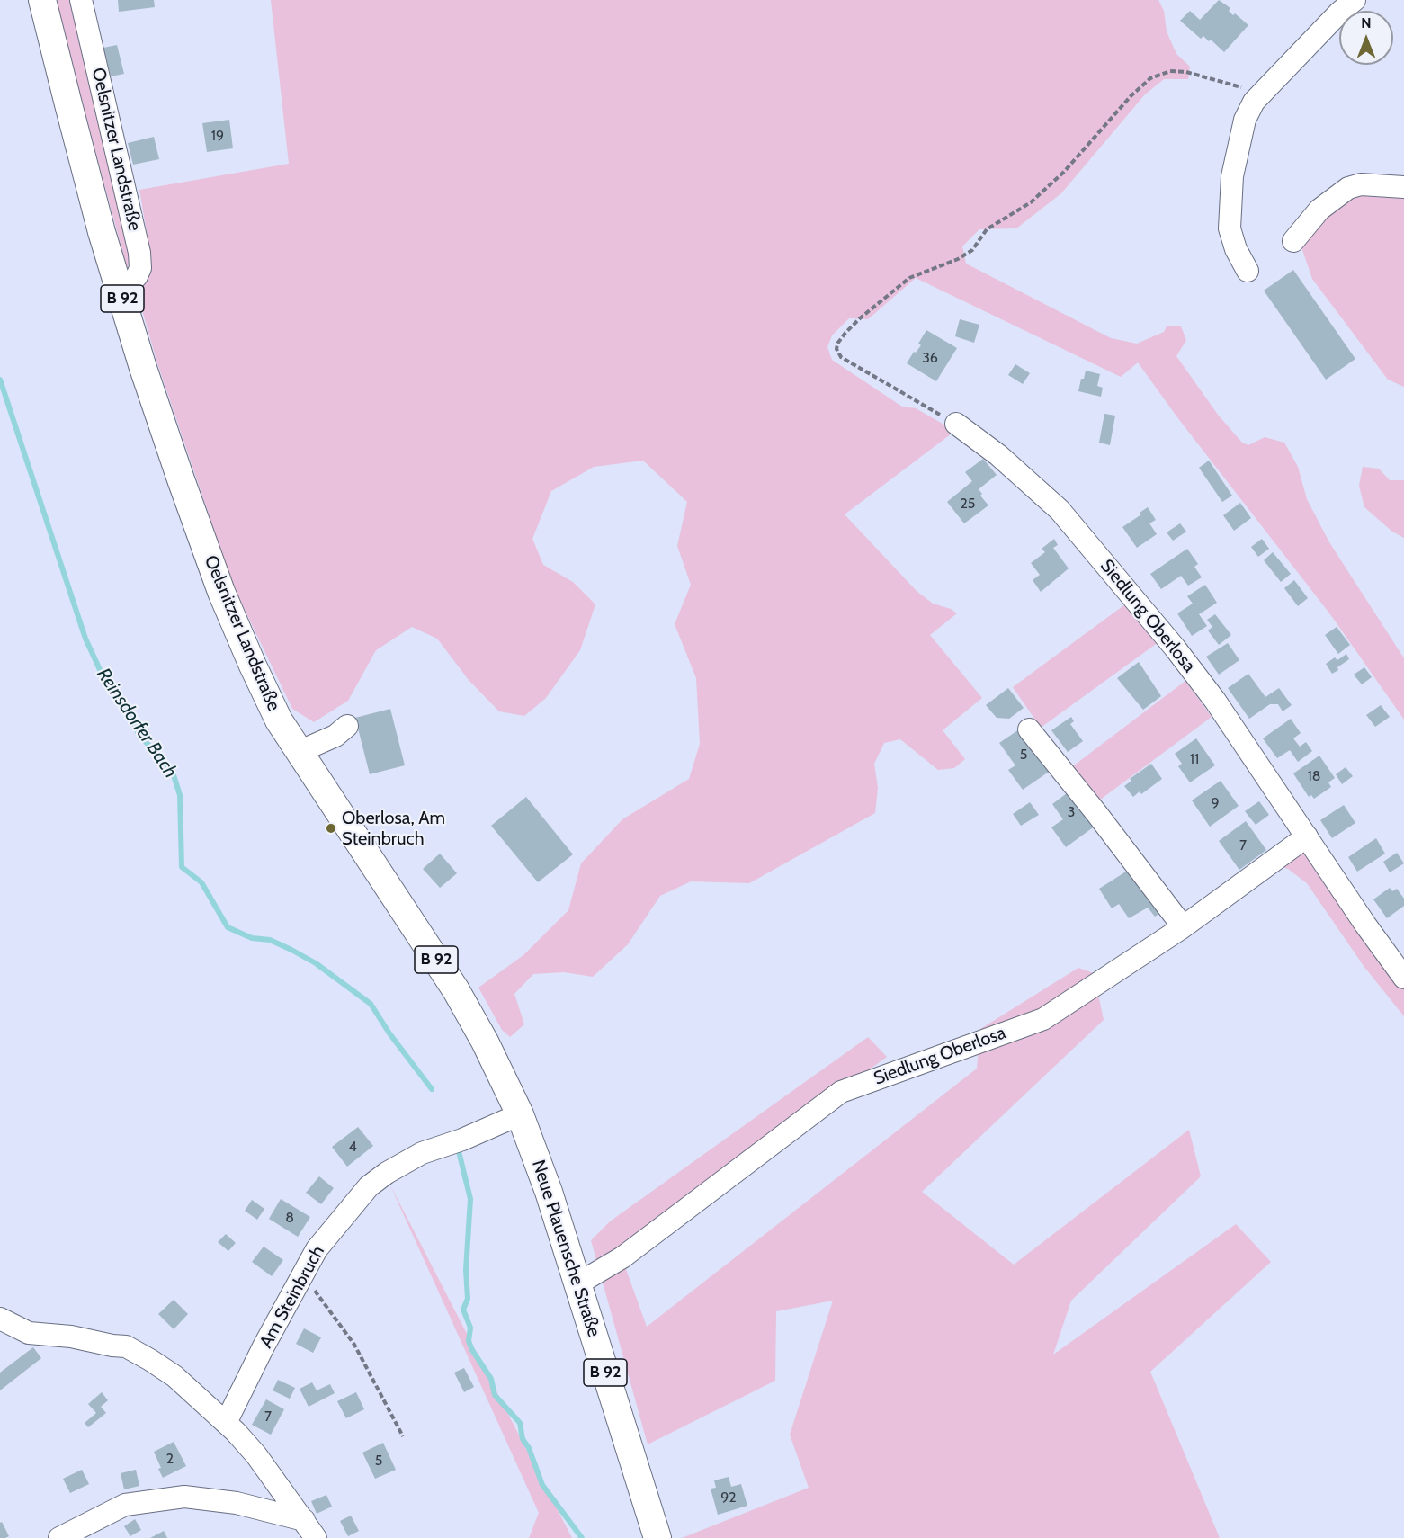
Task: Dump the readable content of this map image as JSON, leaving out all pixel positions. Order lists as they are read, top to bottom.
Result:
{
  "streets": {
    "main road": ["Oelsnitzer Landstraße", "B 92", "Neue Plauensche Straße"],
    "street": ["Siedlung Oberlosa", "Am Steinbruch"]
  },
  "crossings": [
    ["Oelsnitzer Landstraße", "Neue Plauensche Straße"],
    ["Oelsnitzer Landstraße", "Am Steinbruch"],
    ["Siedlung Oberlosa", "Neue Plauensche Straße"],
    ["Neue Plauensche Straße", "Am Steinbruch"]
  ],
  "water": ["Reinsdorfer Bach"],
  "places": ["Oberlosa, Am Steinbruch"],
  "house_numbers": [
    "19",
    "36",
    "25",
    "5",
    "11",
    "18",
    "9",
    "3",
    "7",
    "4",
    "8",
    "7",
    "2",
    "5",
    "92"
  ],
  "north": "top"
}
